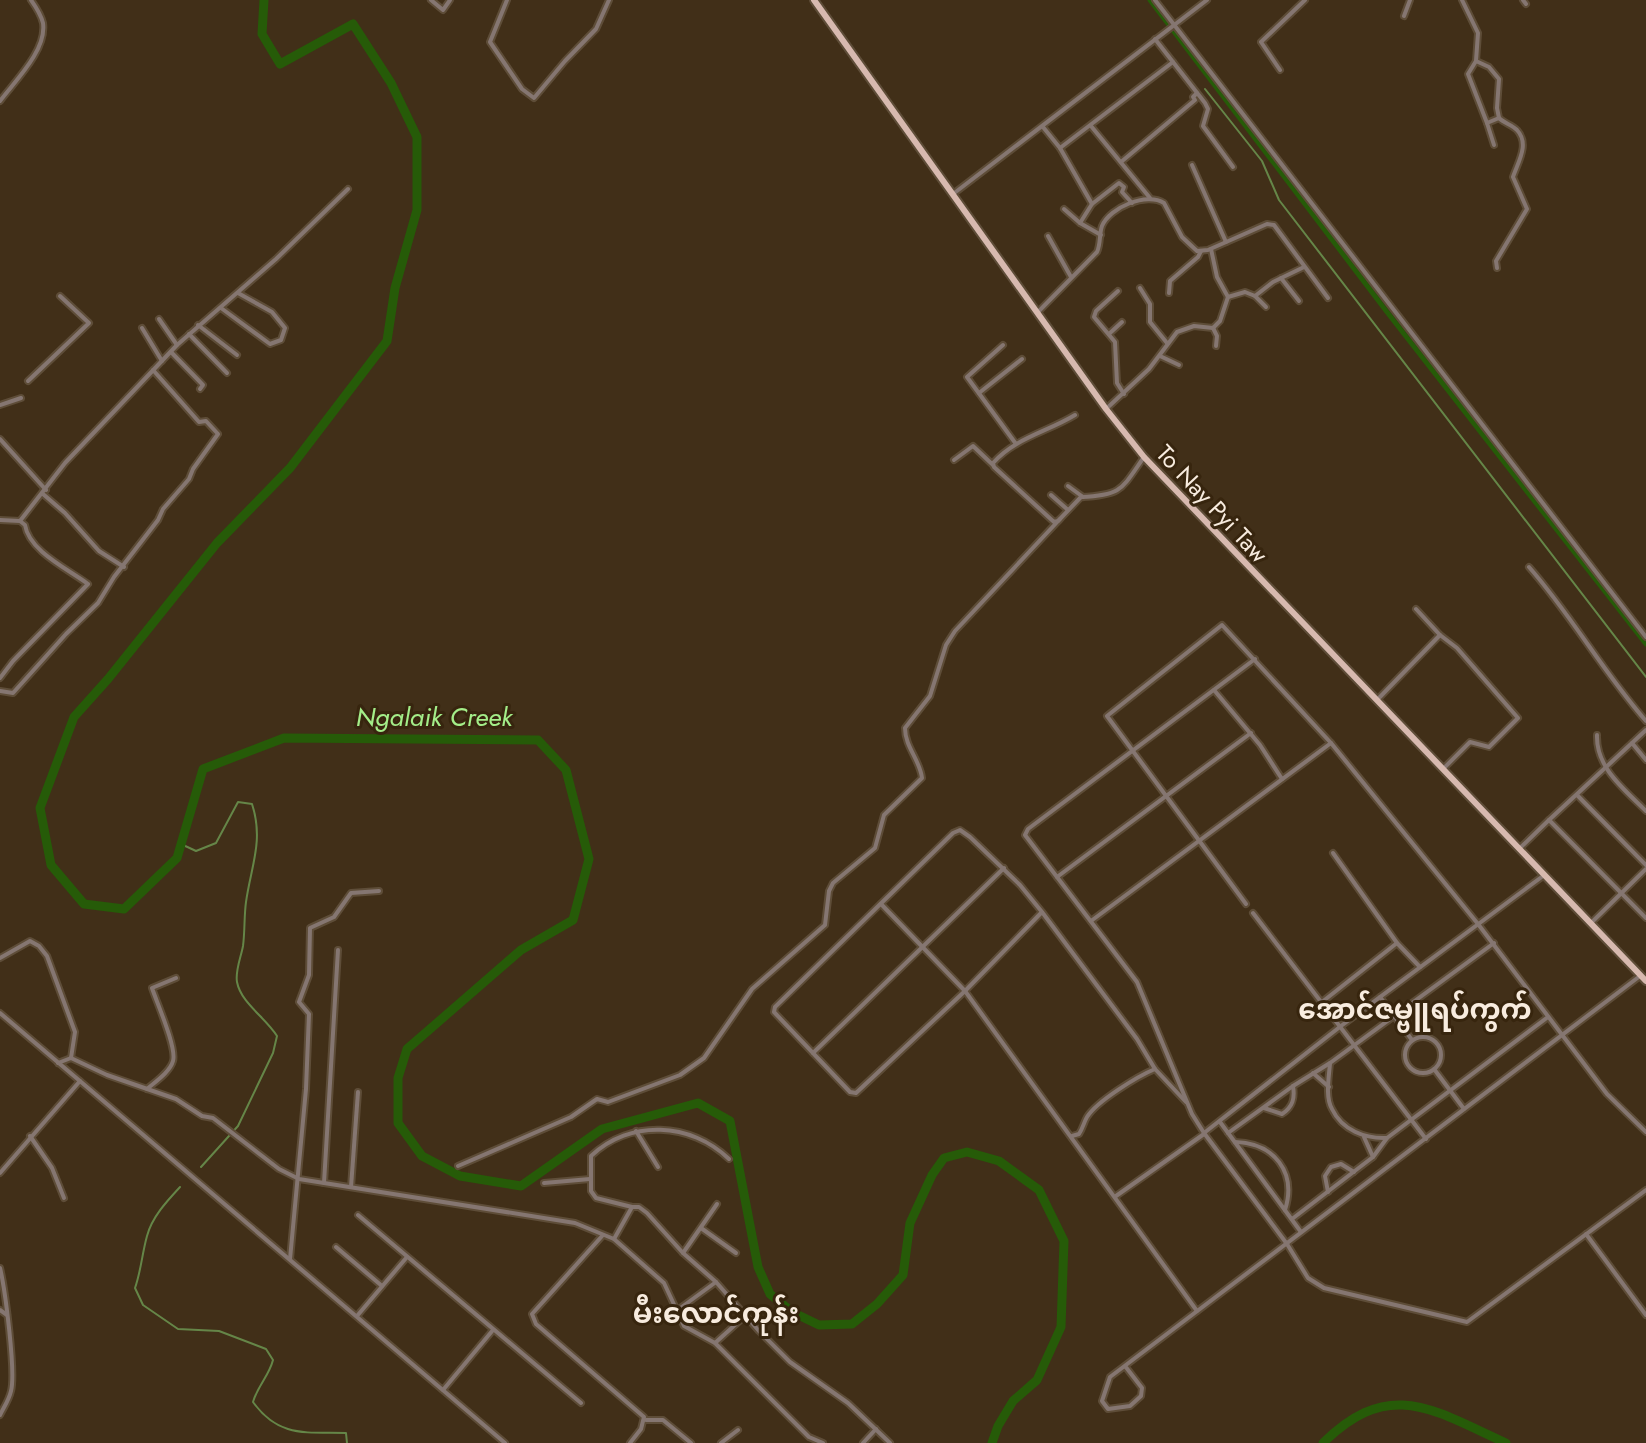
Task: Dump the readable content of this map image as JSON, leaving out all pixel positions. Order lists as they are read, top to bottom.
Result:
{
  "streets": {
    "main road": ["To Nay Pyi Taw"]
  },
  "districts": ["အောင်ဇမ္ဗူရပ်ကွက်", "မီးလောင်ကုန်း"],
  "water": ["Ngalaik Creek"]
}
